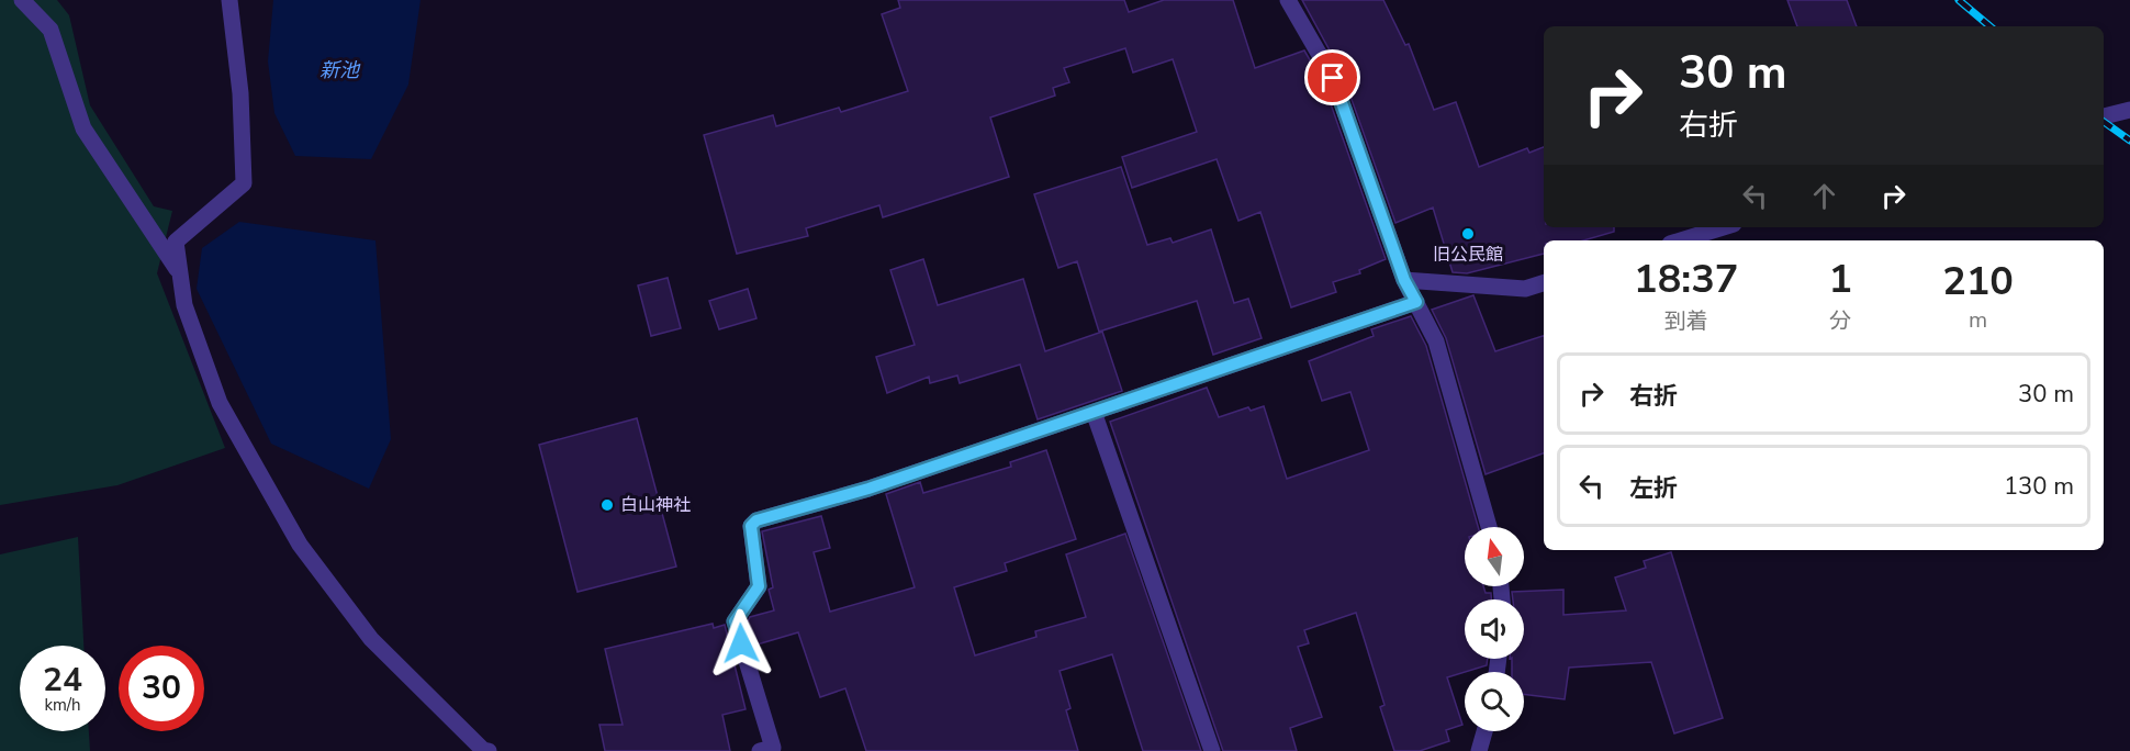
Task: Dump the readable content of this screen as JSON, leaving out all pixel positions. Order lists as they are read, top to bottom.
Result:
{
  "water": ["新池"],
  "places": ["旧公民館", "白山神社"],
  "north": "top",
  "page": {
    "turn": ["30 m", "右折"],
    "eta": [
      "18:37",
      "到着",
      "1",
      "分",
      "210",
      "m"
    ],
    "list": [
      {
        "name": "右折",
        "value": "30 m"
      },
      {
        "name": "左折",
        "value": "130 m"
      }
    ],
    "speed": "24 km/h",
    "limit": "30"
  }
}
